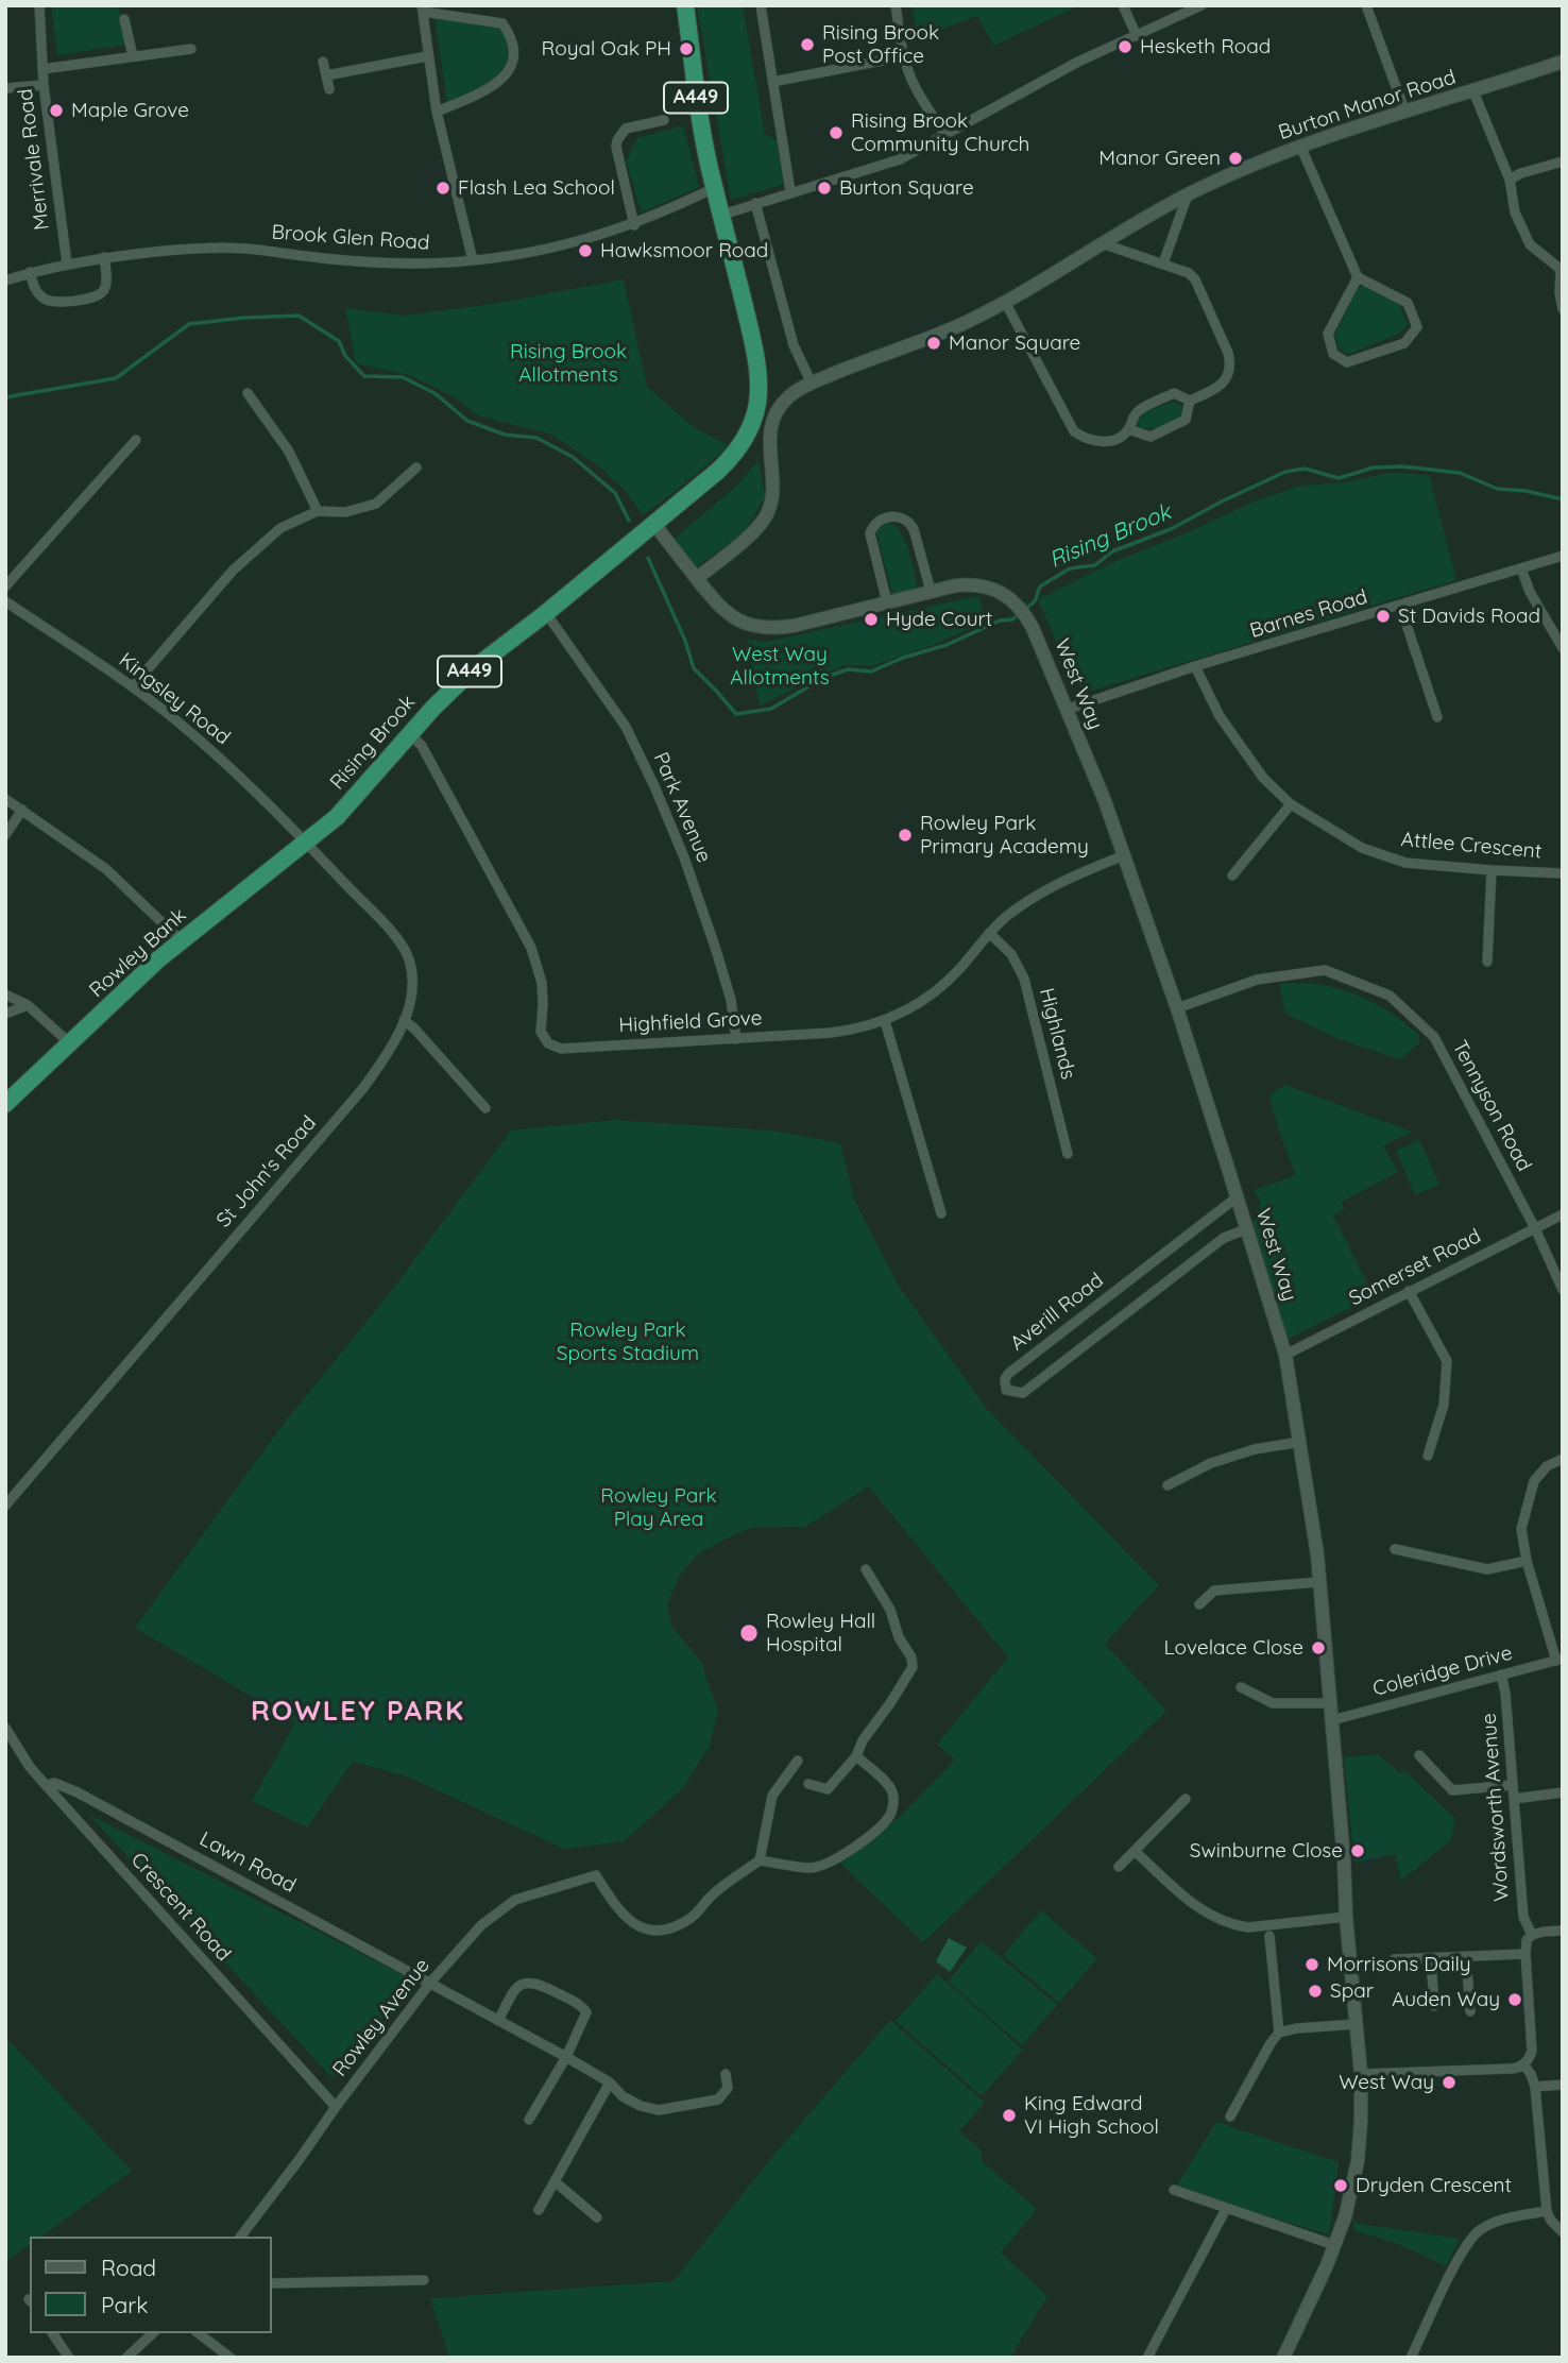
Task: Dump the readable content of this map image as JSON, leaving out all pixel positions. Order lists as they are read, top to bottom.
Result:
{
  "streets": {
    "highway": ["A449", "Rising Brook", "Rowley Bank"],
    "street": [
      "Burton Manor Road",
      "Merrivale Road",
      "Brook Glen Road",
      "Barnes Road",
      "West Way",
      "Kingsley Road",
      "Park Avenue",
      "Attlee Crescent",
      "Highfield Grove",
      "Highlands",
      "Tennyson Road",
      "St John's Road",
      "Somerset Road",
      "Averill Road",
      "Coleridge Drive",
      "Wordsworth Avenue",
      "Lawn Road",
      "Crescent Road",
      "Rowley Avenue"
    ]
  },
  "crossings": [
    ["Burton Manor Road", "West Way"],
    ["Merrivale Road", "Brook Glen Road"],
    ["Brook Glen Road", "Rising Brook"],
    ["Barnes Road", "West Way"],
    ["Barnes Road", "Attlee Crescent"],
    ["West Way", "Rising Brook"],
    ["West Way", "Highfield Grove"],
    ["West Way", "Tennyson Road"],
    ["West Way", "Somerset Road"],
    ["West Way", "Averill Road"],
    ["West Way", "Coleridge Drive"],
    ["Kingsley Road", "Rising Brook"],
    ["Kingsley Road", "Rowley Bank"],
    ["Kingsley Road", "St John's Road"],
    ["Rising Brook", "Park Avenue"],
    ["Rising Brook", "Rowley Bank"],
    ["Rising Brook", "Highfield Grove"],
    ["Rising Brook", "St John's Road"],
    ["Park Avenue", "Highfield Grove"],
    ["Rowley Bank", "St John's Road"],
    ["Highfield Grove", "Highlands"],
    ["Tennyson Road", "Somerset Road"],
    ["Coleridge Drive", "Wordsworth Avenue"],
    ["Lawn Road", "Crescent Road"],
    ["Lawn Road", "Rowley Avenue"],
    ["Crescent Road", "Rowley Avenue"]
  ],
  "districts": ["ROWLEY PARK"],
  "water": ["Rising Brook"],
  "parks": [
    "Rising Brook Allotments",
    "West Way Allotments",
    "Rowley Park Sports Stadium",
    "Rowley Park Play Area"
  ],
  "places": [
    "Rising Brook Post Office",
    "Hesketh Road",
    "Royal Oak PH",
    "Maple Grove",
    "Rising Brook Community Church",
    "Manor Green",
    "Flash Lea School",
    "Burton Square",
    "Hawksmoor Road",
    "Manor Square",
    "St Davids Road",
    "Hyde Court",
    "Rowley Park Primary Academy",
    "Rowley Hall Hospital",
    "Lovelace Close",
    "Swinburne Close",
    "Morrisons Daily",
    "Spar",
    "Auden Way",
    "West Way",
    "King Edward VI High School",
    "Dryden Crescent"
  ],
  "legend": ["Road", "Park"]
}
